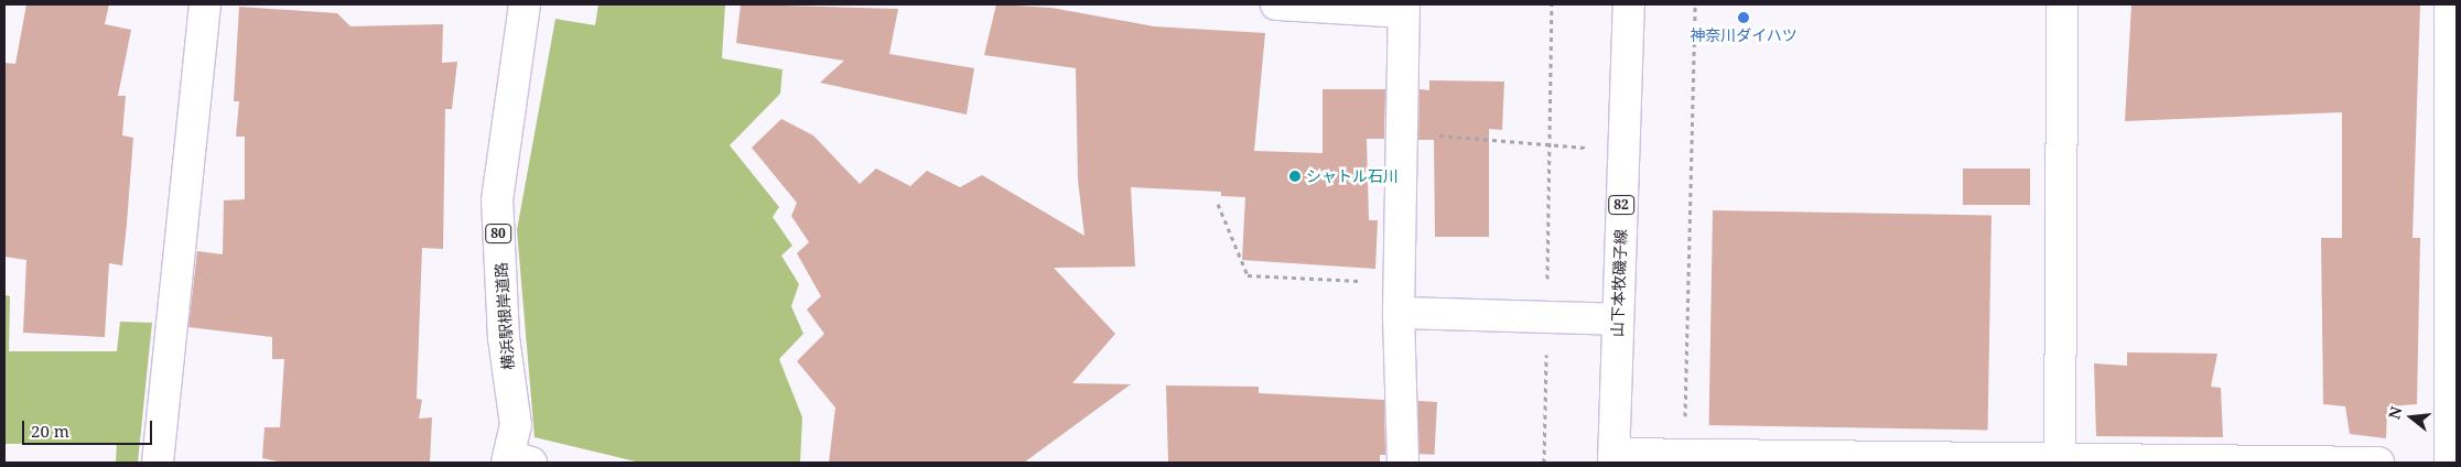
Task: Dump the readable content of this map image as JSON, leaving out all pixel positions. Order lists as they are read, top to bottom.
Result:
{
  "streets": {
    "street": [
      "82",
      "80",
      "山下本牧磯子線",
      "横浜駅根岸道路"
    ]
  },
  "places": ["神奈川ダイハツ", "シャトル石川"],
  "scale_bar": "20 m",
  "north": "left"
}
